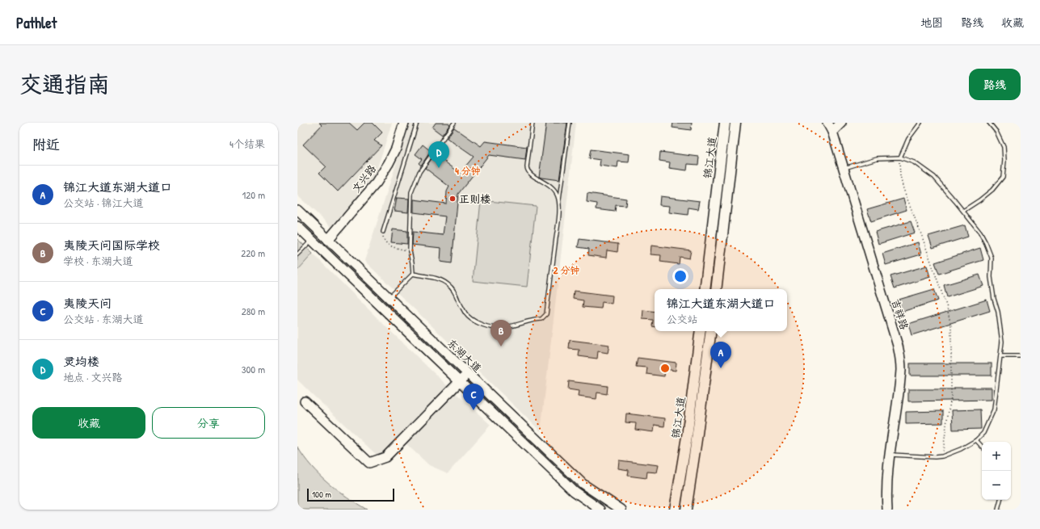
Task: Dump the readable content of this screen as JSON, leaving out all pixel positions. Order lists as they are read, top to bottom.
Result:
{
  "streets": {
    "main road": [
      "锦江大道",
      "文兴路",
      "吉祥路",
      "东湖大道"
    ]
  },
  "crossings": [
    ["文兴路", "东湖大道"]
  ],
  "places": ["正则楼"],
  "scale_bar": "100 m",
  "page": {
    "header": "Pathlet",
    "nav": ["地图", "路线", "收藏"],
    "title": "交通指南",
    "buttons": [
      "路线",
      ["收藏", "分享"]
    ],
    "heading": ["附近", "4个结果"],
    "pins": [
      "D",
      "B",
      "A",
      "C"
    ],
    "list": [
      {
        "mark": "A",
        "name": "锦江大道东湖大道口",
        "note": "公交站 · 锦江大道",
        "value": "120 m"
      },
      {
        "mark": "B",
        "name": "夷陵天问国际学校",
        "note": "学校 · 东湖大道",
        "value": "220 m"
      },
      {
        "mark": "C",
        "name": "夷陵天问",
        "note": "公交站 · 东湖大道",
        "value": "280 m"
      },
      {
        "mark": "D",
        "name": "灵均楼",
        "note": "地点 · 文兴路",
        "value": "300 m"
      }
    ],
    "popup": ["锦江大道东湖大道口", "公交站"],
    "map_buttons": ["+", "−"],
    "scale": "100 m"
  },
  "rings": ["4 分钟", "2 分钟"]
}
